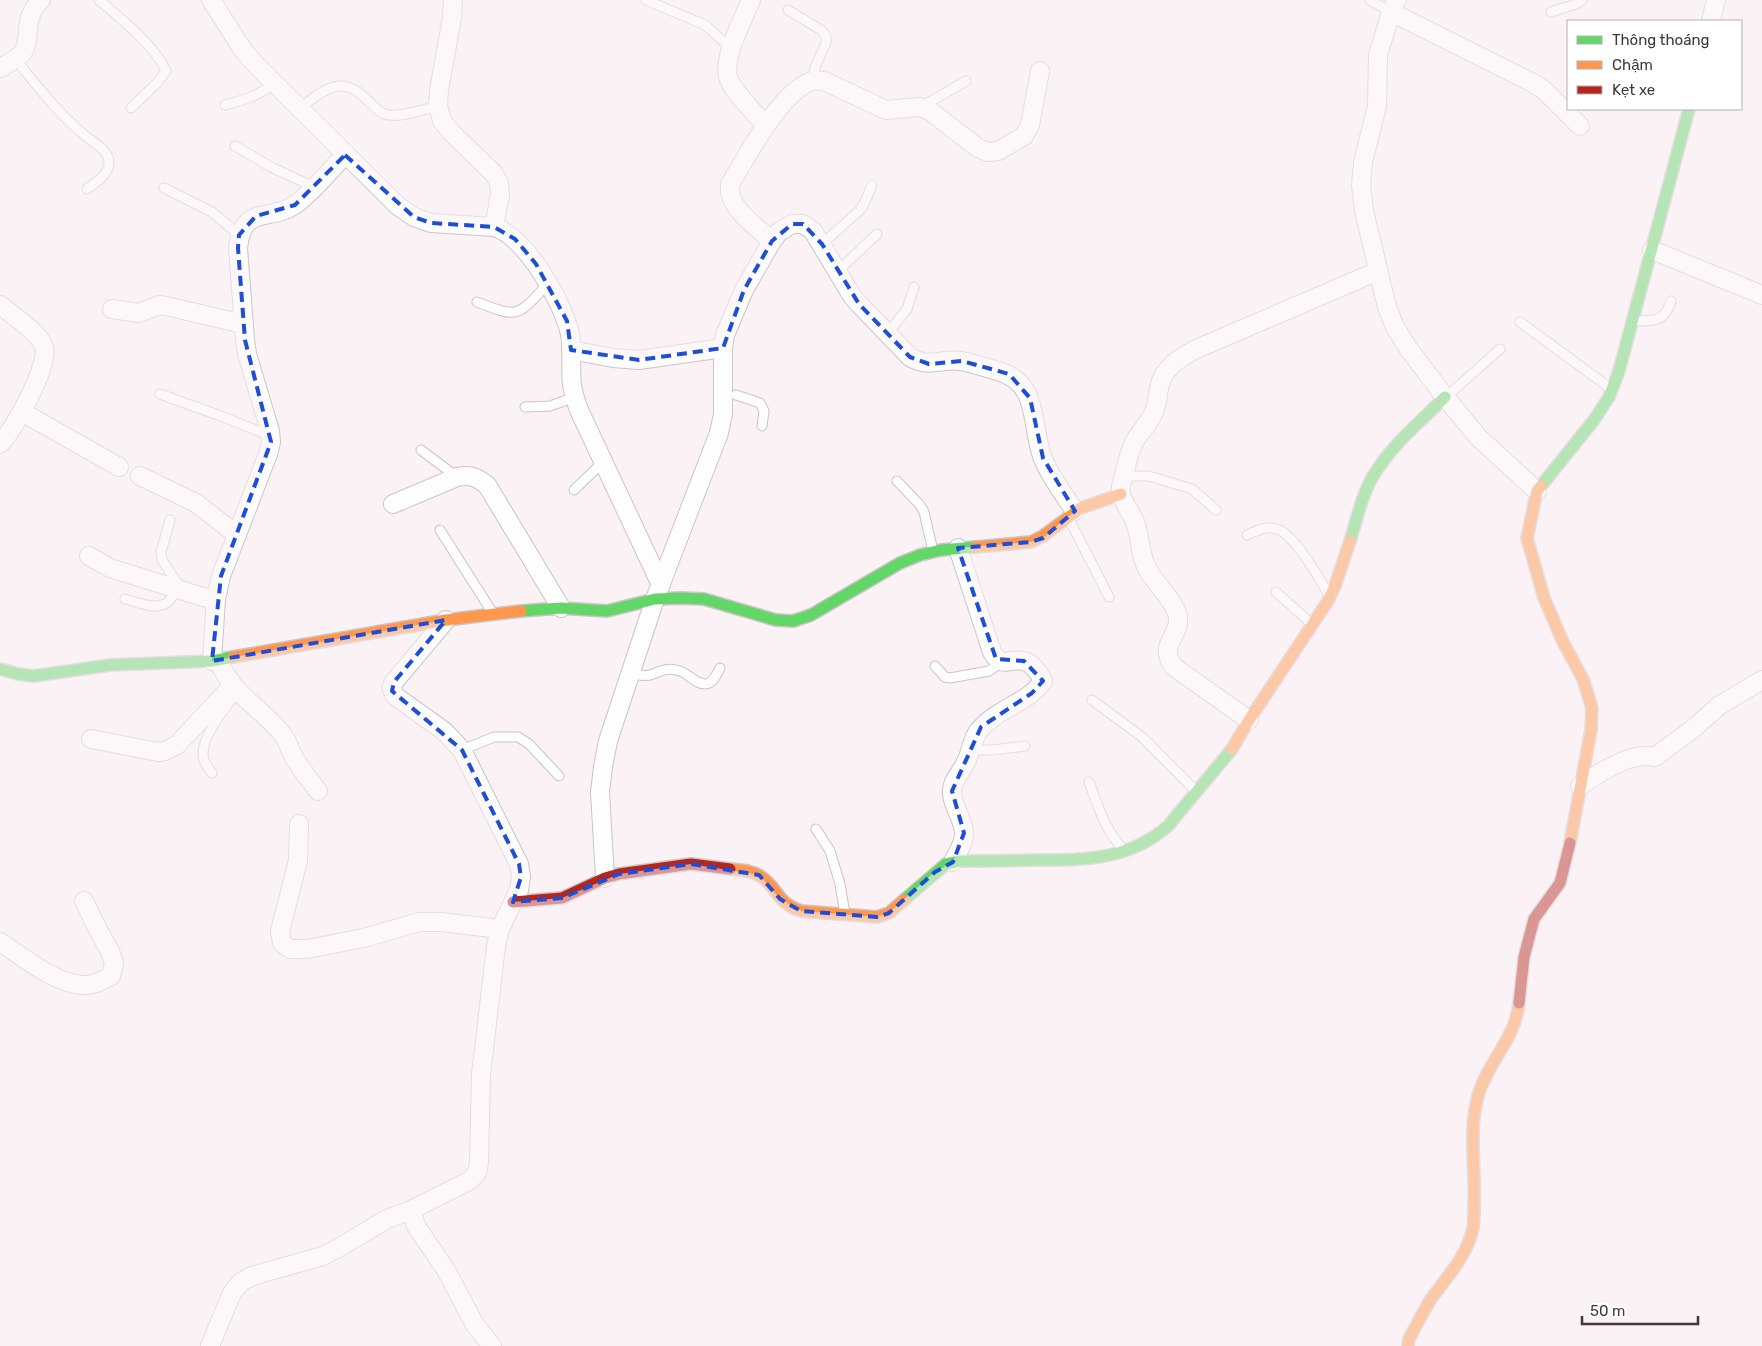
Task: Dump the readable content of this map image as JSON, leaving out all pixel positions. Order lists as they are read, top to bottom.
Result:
{
  "legend": ["Thông thoáng", "Chậm", "Kẹt xe"],
  "scale_bar": "50 m"
}
